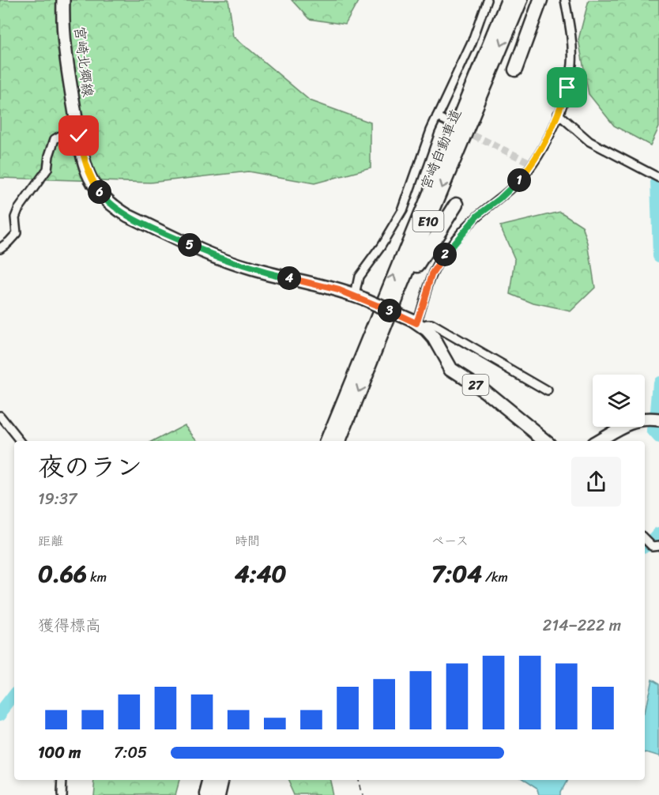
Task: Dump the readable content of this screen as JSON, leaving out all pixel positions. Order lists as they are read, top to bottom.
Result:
{
  "streets": {
    "highway": ["宮崎自動車道", "E10"],
    "main road": ["宮崎北郷線", "27"]
  },
  "page": {
    "pins": [
      "1",
      "6",
      "5",
      "2",
      "4",
      "3"
    ],
    "heading": ["夜のラン", "19:37"],
    "stats": [
      ["距離", "0.66 km"],
      ["時間", "4:40"],
      ["ペース", "7:04 /km"]
    ],
    "chart": ["獲得標高", "214–222 m"],
    "list": [
      {
        "name": "100 m",
        "note": "7:05"
      }
    ]
  }
}
